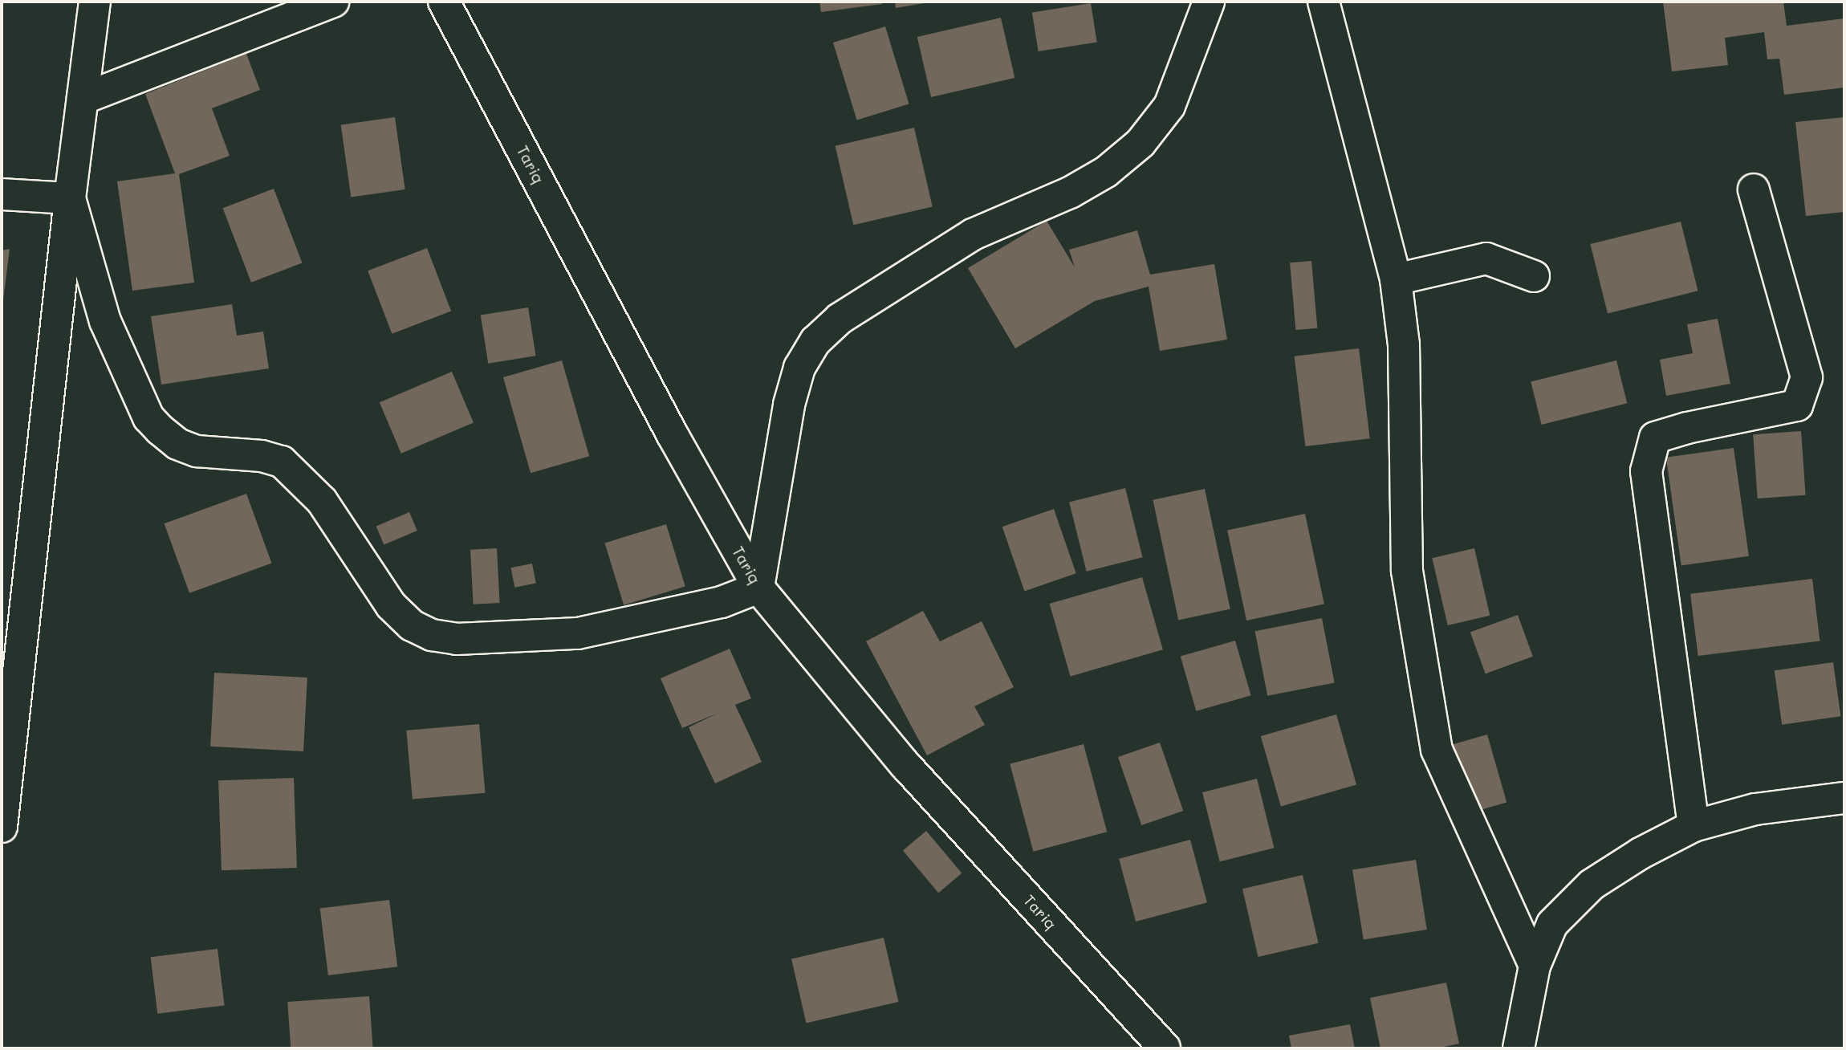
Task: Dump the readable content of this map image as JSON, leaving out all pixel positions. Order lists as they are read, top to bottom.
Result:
{
  "streets": {
    "street": ["Tariq"]
  }
}
